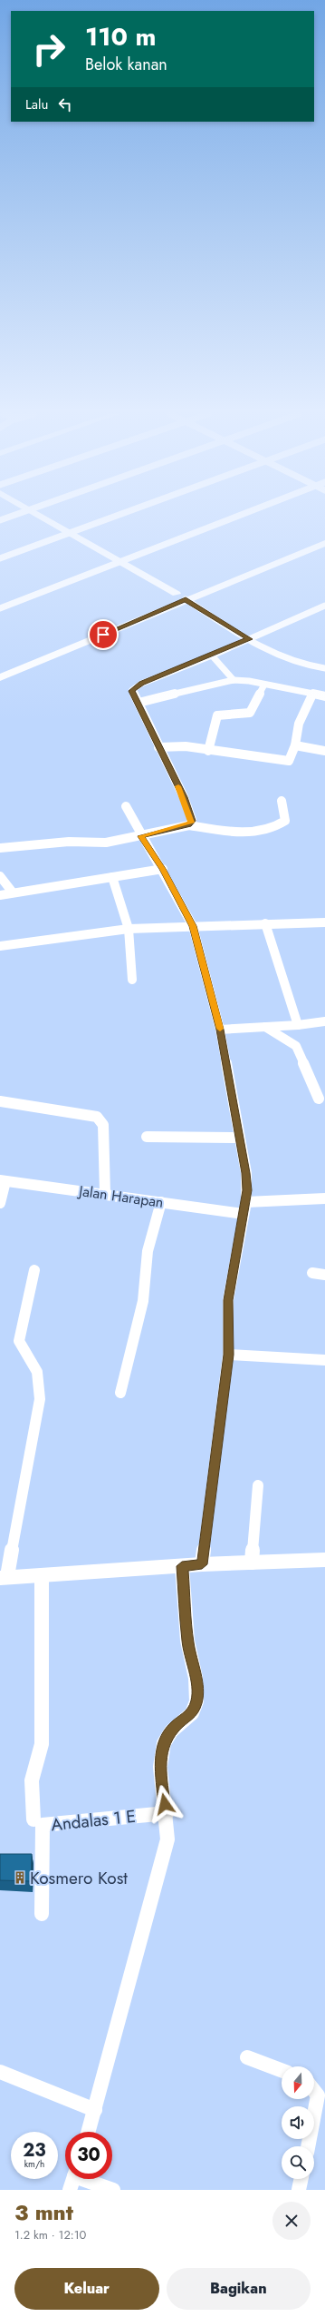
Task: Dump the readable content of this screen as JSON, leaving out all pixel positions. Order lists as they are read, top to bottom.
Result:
{
  "streets": {
    "street": ["Jalan Harapan", "Andalas 1 E"]
  },
  "places": {
    "building": ["Kosmero Kost"]
  },
  "north": "bottom",
  "page": {
    "turn": ["110 m", "Belok kanan"],
    "then": "Lalu",
    "speed": "23 km/h",
    "limit": "30",
    "heading": ["3 mnt", "1.2 km · 12:10"],
    "buttons": ["Keluar", "Bagikan"]
  }
}
